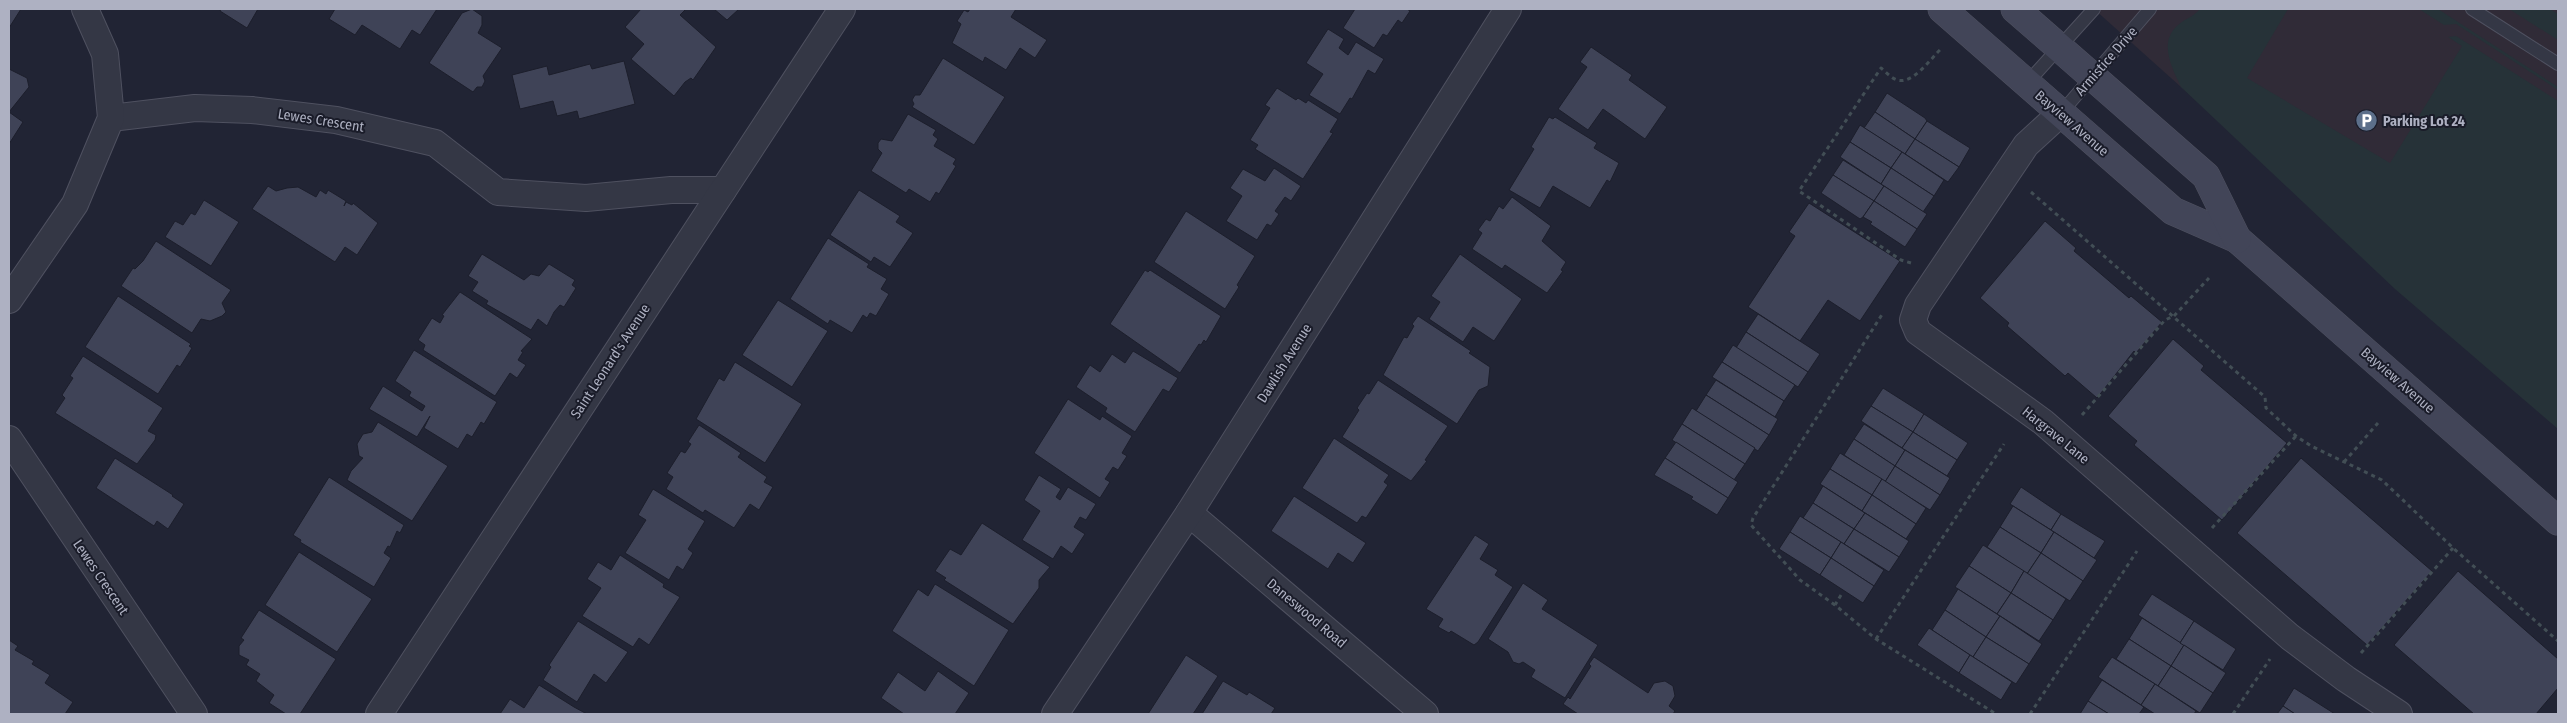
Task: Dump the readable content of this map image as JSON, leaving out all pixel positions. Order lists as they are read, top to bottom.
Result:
{
  "streets": {
    "main road": ["Bayview Avenue"],
    "street": [
      "Lewes Crescent",
      "Saint Leonard's Avenue",
      "Dawlish Avenue",
      "Hargrave Lane",
      "Daneswood Road"
    ],
    "lane": ["Armistice Drive"]
  },
  "crossings": [
    ["Armistice Drive", "Bayview Avenue"],
    ["Armistice Drive", "Hargrave Lane"],
    ["Lewes Crescent", "Saint Leonard's Avenue"],
    ["Bayview Avenue", "Hargrave Lane"],
    ["Dawlish Avenue", "Daneswood Road"]
  ],
  "places": {
    "parking": ["Parking Lot 24"]
  }
}
